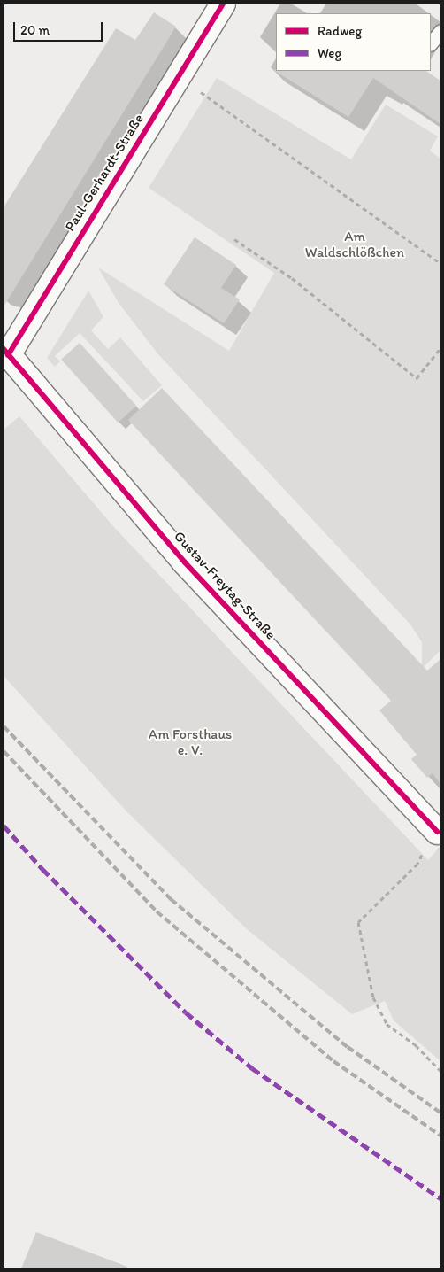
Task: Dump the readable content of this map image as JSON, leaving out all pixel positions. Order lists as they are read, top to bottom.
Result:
{
  "streets": {
    "street": ["Paul-Gerhardt-Straße", "Gustav-Freytag-Straße"]
  },
  "crossings": [
    ["Paul-Gerhardt-Straße", "Gustav-Freytag-Straße"]
  ],
  "parks": ["Am Waldschlößchen", "Am Forsthaus e. V."],
  "legend": ["Radweg", "Weg"],
  "scale_bar": "20 m"
}
